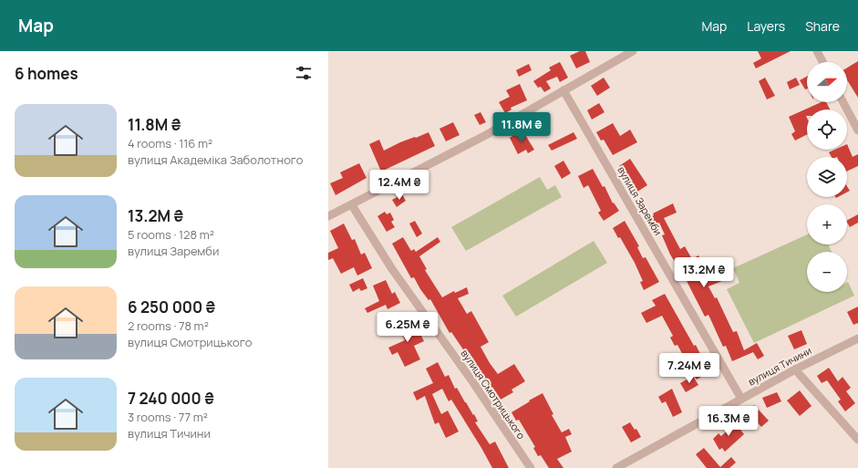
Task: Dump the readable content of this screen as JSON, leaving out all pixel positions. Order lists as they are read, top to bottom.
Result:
{
  "streets": {
    "street": ["вулиця Заремби", "вулиця Тичини", "вулиця Смотрицького"]
  },
  "crossings": [
    ["вулиця Заремби", "вулиця Тичини"]
  ],
  "north": "right",
  "page": {
    "header": "Map",
    "nav": ["Map", "Layers", "Share"],
    "heading": "6 homes",
    "map_buttons": ["+", "−"],
    "list": [
      {
        "name": "11.8M ₴",
        "note": "4 rooms · 116 m² · вулиця Академіка Заболотного"
      },
      {
        "name": "13.2M ₴",
        "note": "5 rooms · 128 m² · вулиця Заремби"
      },
      {
        "name": "6 250 000 ₴",
        "note": "2 rooms · 78 m² · вулиця Смотрицького"
      },
      {
        "name": "7 240 000 ₴",
        "note": "3 rooms · 77 m² · вулиця Тичини"
      }
    ],
    "price": [
      "11.8M ₴",
      "12.4M ₴",
      "13.2M ₴",
      "6.25M ₴",
      "7.24M ₴",
      "16.3M ₴"
    ]
  }
}
